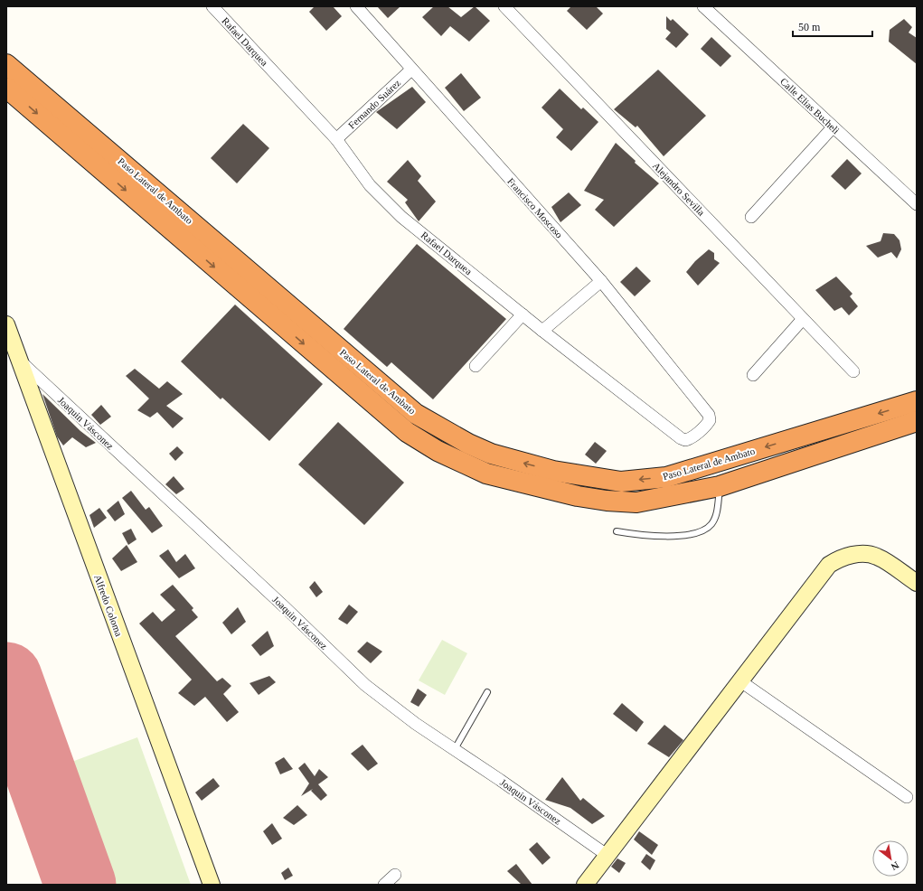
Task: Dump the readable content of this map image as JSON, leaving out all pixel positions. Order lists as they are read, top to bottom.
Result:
{
  "streets": {
    "highway": ["Paso Lateral de Ambato"],
    "street": [
      "Rafael Darquea",
      "Fernando Suárez",
      "Calle Elias Bucheli",
      "Alejandro Sevilla",
      "Francisco Moscoso",
      "Joaquin Vásconez",
      "Alfredo Coloma"
    ]
  },
  "crossings": [
    ["Rafael Darquea", "Fernando Suárez"],
    ["Rafael Darquea", "Francisco Moscoso"],
    ["Fernando Suárez", "Francisco Moscoso"],
    ["Joaquin Vásconez", "Alfredo Coloma"]
  ],
  "scale_bar": "50 m",
  "north": "bottom right"
}
